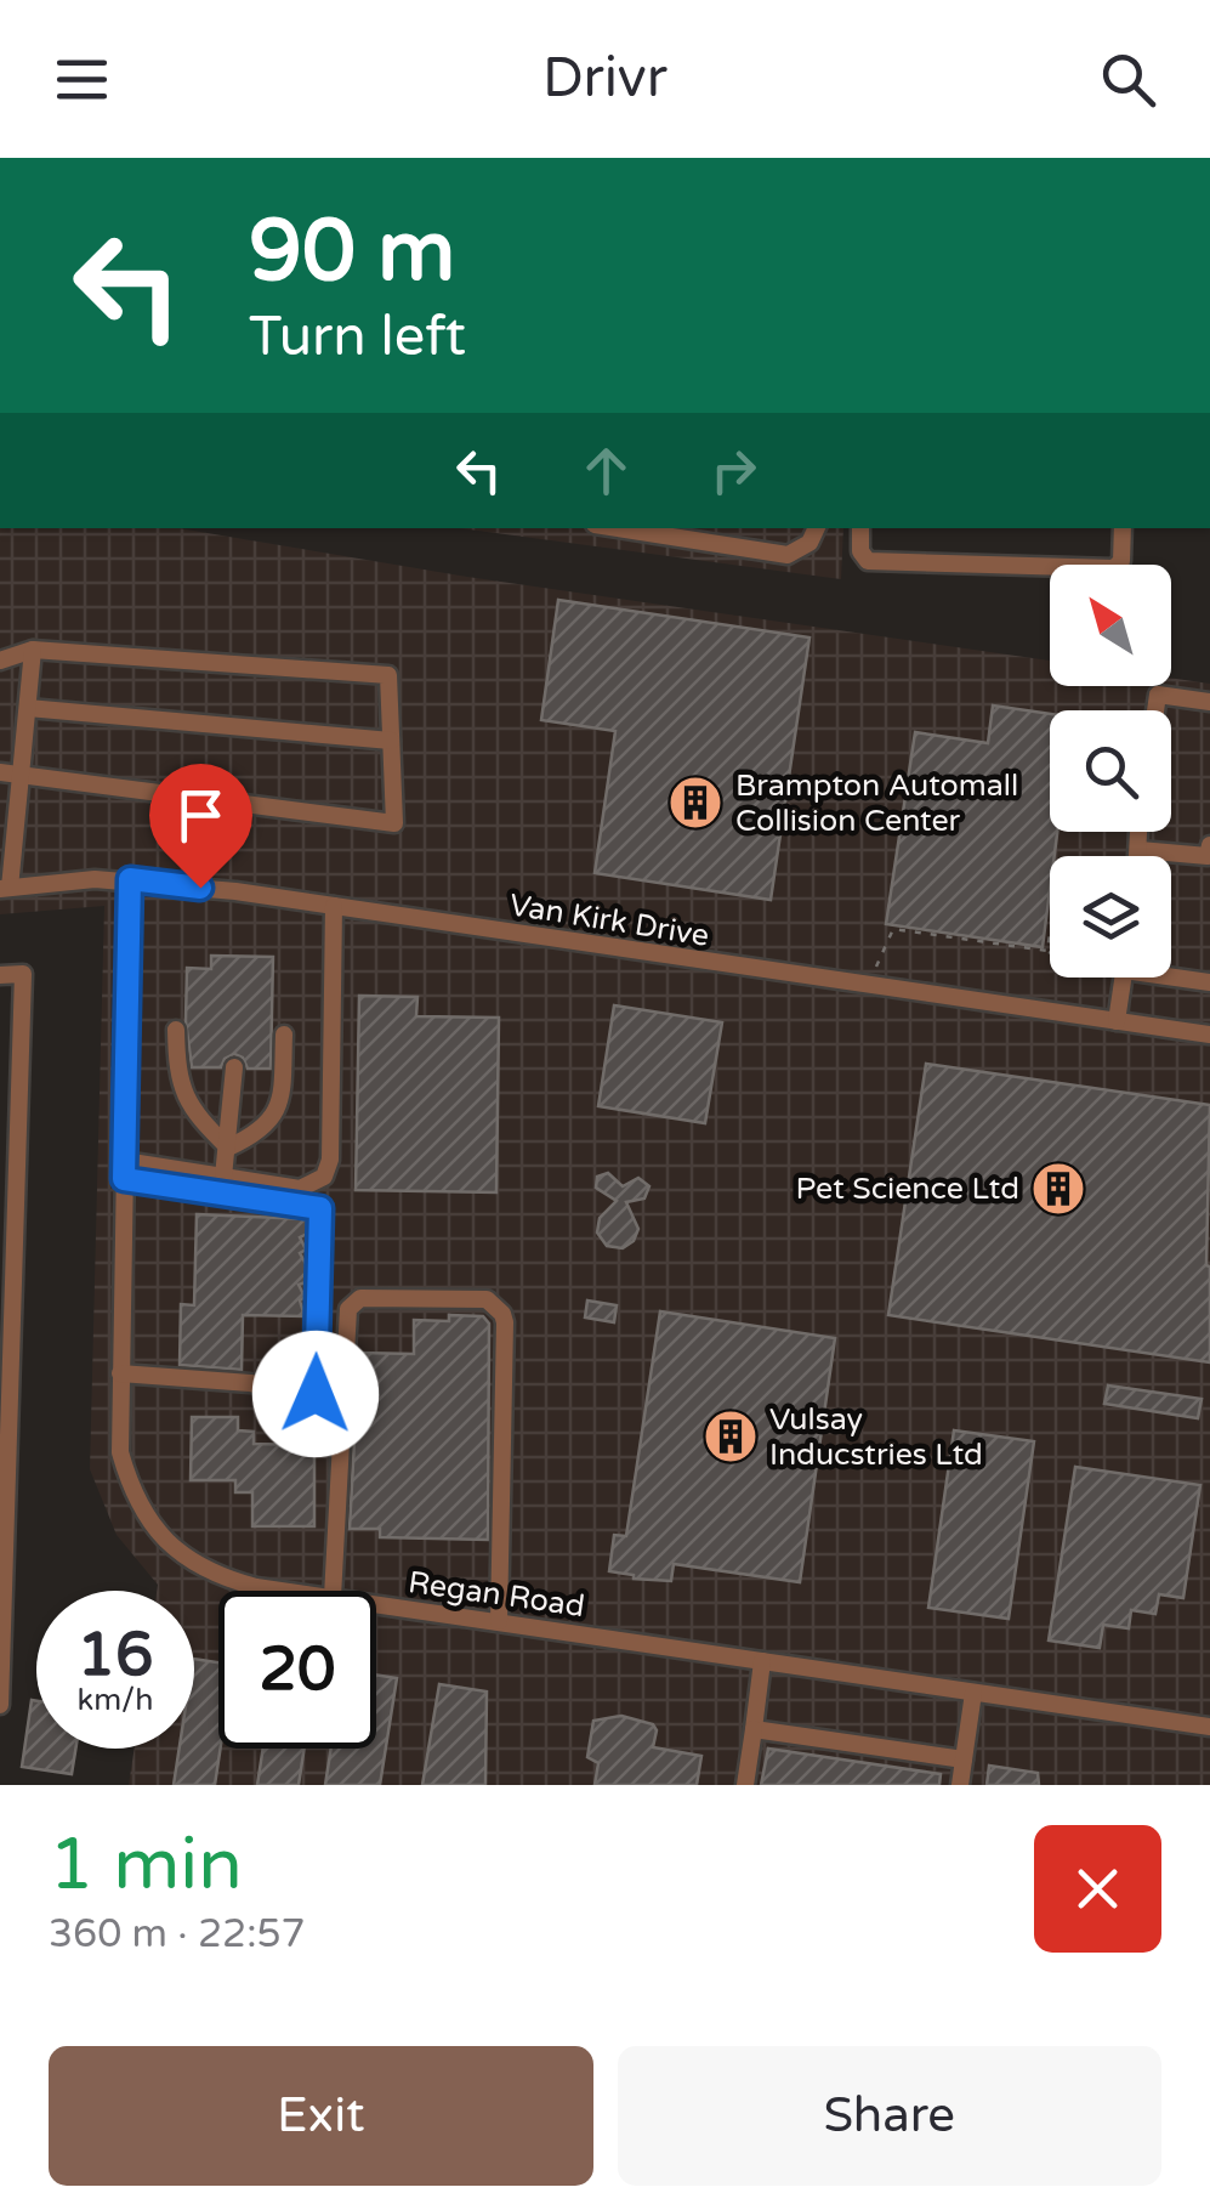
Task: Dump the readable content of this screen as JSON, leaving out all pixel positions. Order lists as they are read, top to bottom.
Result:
{
  "streets": {
    "street": ["Van Kirk Drive", "Regan Road"]
  },
  "crossings": [
    ["Van Kirk Drive", "Regan Road"]
  ],
  "places": {
    "building": ["Brampton Automall Collision Center", "Pet Science Ltd", "Vulsay Inducstries Ltd"]
  },
  "north": "top left",
  "page": {
    "header": "Drivr",
    "turn": ["90 m", "Turn left"],
    "speed": "16 km/h",
    "limit": "20",
    "heading": ["1 min", "360 m · 22:57"],
    "buttons": ["Exit", "Share"]
  }
}
